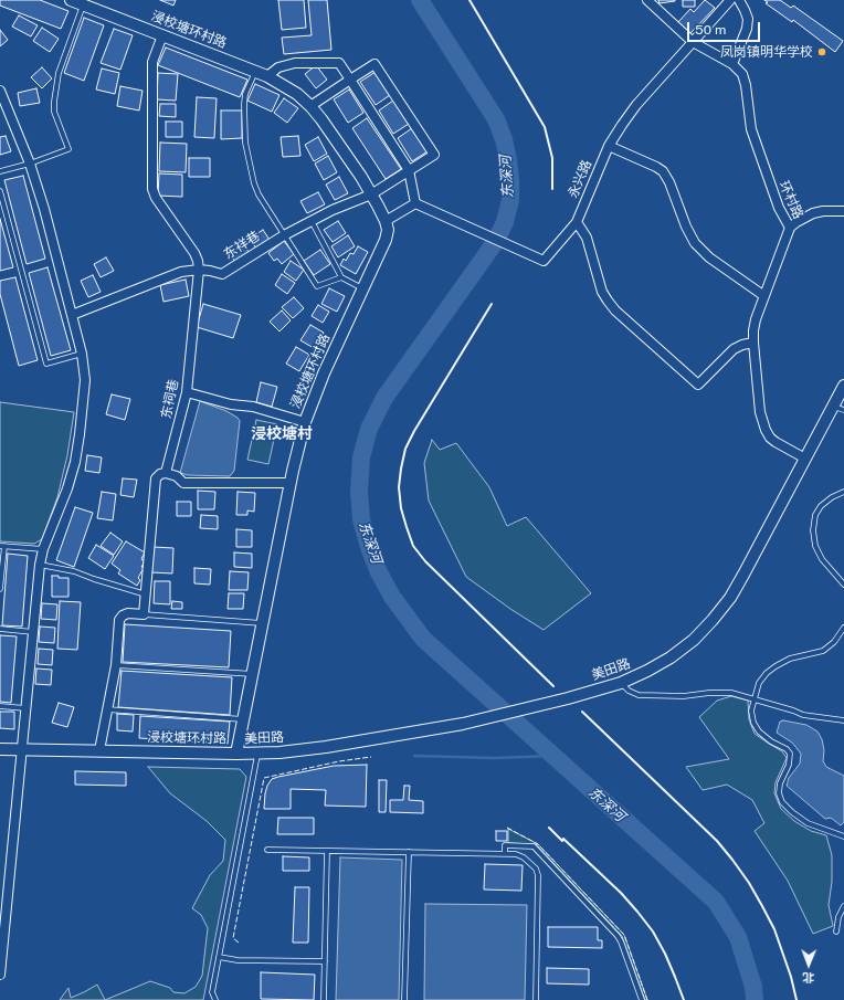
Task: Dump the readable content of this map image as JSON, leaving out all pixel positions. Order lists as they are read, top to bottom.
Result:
{
  "streets": {
    "street": [
      "浸校塘环村路",
      "永兴路",
      "环村路",
      "东祥巷",
      "东祠巷",
      "美田路"
    ]
  },
  "crossings": [
    ["浸校塘环村路", "东祥巷"],
    ["浸校塘环村路", "东祠巷"],
    ["浸校塘环村路", "美田路"],
    ["永兴路", "环村路"],
    ["环村路", "美田路"],
    ["东祥巷", "东祠巷"]
  ],
  "districts": ["浸校塘村"],
  "water": ["东深河"],
  "places": ["凤岗镇明华学校"],
  "scale_bar": "50 m",
  "north": "bottom"
}
